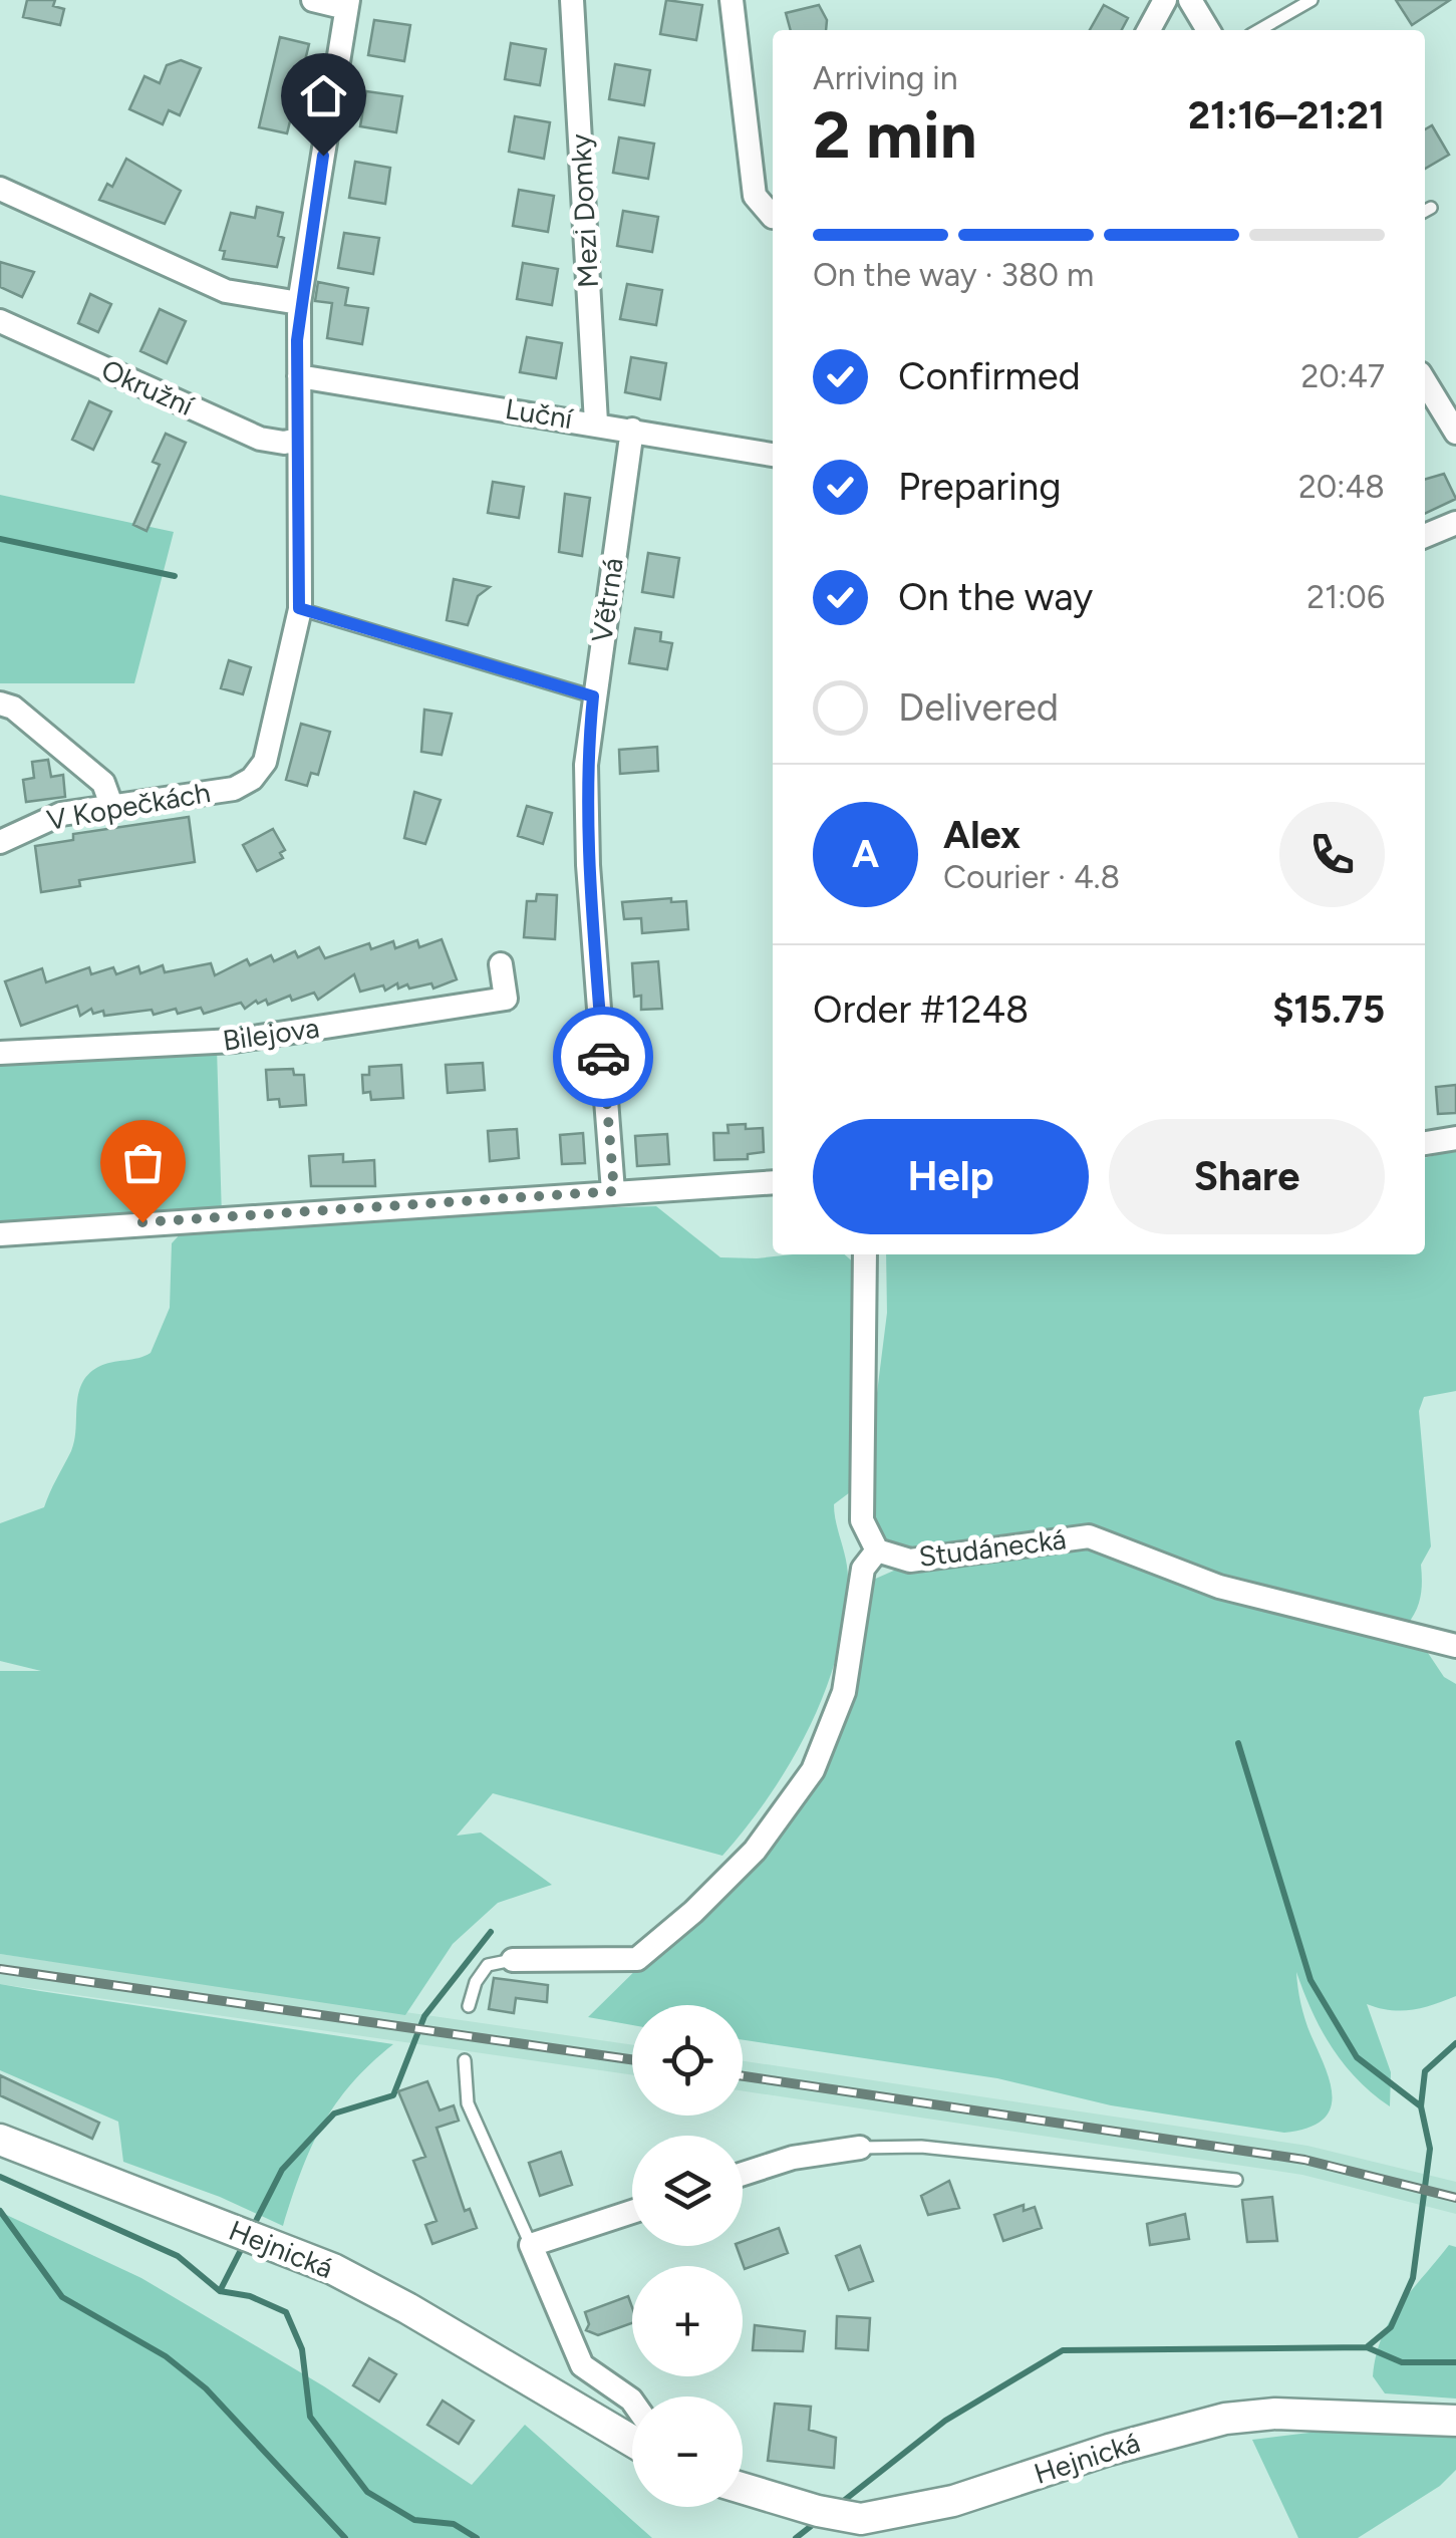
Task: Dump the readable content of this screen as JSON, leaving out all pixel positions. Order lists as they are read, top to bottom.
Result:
{
  "streets": {
    "main road": ["Hejnická"],
    "street": [
      "Mezi Domky",
      "Okružní",
      "Luční",
      "Větrná",
      "V Kopečkách",
      "Bilejova",
      "Studánecká"
    ]
  },
  "crossings": [
    ["Mezi Domky", "Luční"],
    ["Okružní", "V Kopečkách"],
    ["Luční", "Větrná"],
    ["Luční", "V Kopečkách"]
  ],
  "page": {
    "heading": ["2 min", "Arriving in", "21:16–21:21"],
    "panel": [
      "Alex",
      "Courier · 4.8",
      "Order #1248",
      "$15.75"
    ],
    "bar": "On the way · 380 m",
    "list": [
      ["Confirmed", "20:47"],
      ["Preparing", "20:48"],
      ["On the way", "21:06"],
      "Delivered"
    ],
    "round": "A",
    "buttons": ["Help", "Share"],
    "map_buttons": ["+", "−"]
  }
}
